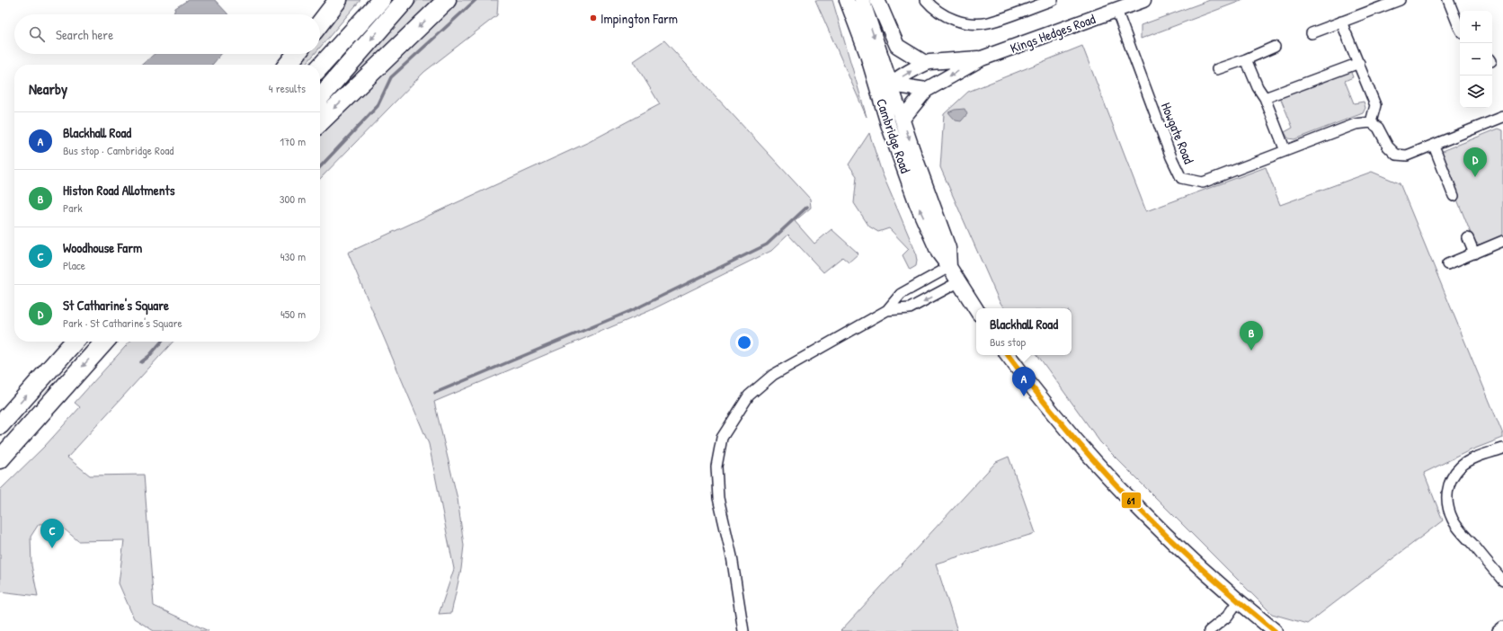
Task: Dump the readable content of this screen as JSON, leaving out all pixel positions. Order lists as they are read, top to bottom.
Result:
{
  "streets": {
    "main road": ["Kings Hedges Road", "Cambridge Road"],
    "street": ["Howgate Road"]
  },
  "crossings": [
    ["Kings Hedges Road", "Howgate Road"],
    ["Kings Hedges Road", "Cambridge Road"]
  ],
  "places": ["Impington Farm"],
  "lines": ["transit line 61"],
  "page": {
    "map_buttons": ["+", "−"],
    "search": "Search here",
    "heading": ["Nearby", "4 results"],
    "list": [
      {
        "mark": "A",
        "name": "Blackhall Road",
        "note": "Bus stop · Cambridge Road",
        "value": "170 m"
      },
      {
        "mark": "B",
        "name": "Histon Road Allotments",
        "note": "Park",
        "value": "300 m"
      },
      {
        "mark": "C",
        "name": "Woodhouse Farm",
        "note": "Place",
        "value": "430 m"
      },
      {
        "mark": "D",
        "name": "St Catharine's Square",
        "note": "Park · St Catharine's Square",
        "value": "450 m"
      }
    ],
    "pins": [
      "D",
      "B",
      "A",
      "C"
    ],
    "popup": ["Blackhall Road", "Bus stop"]
  }
}
